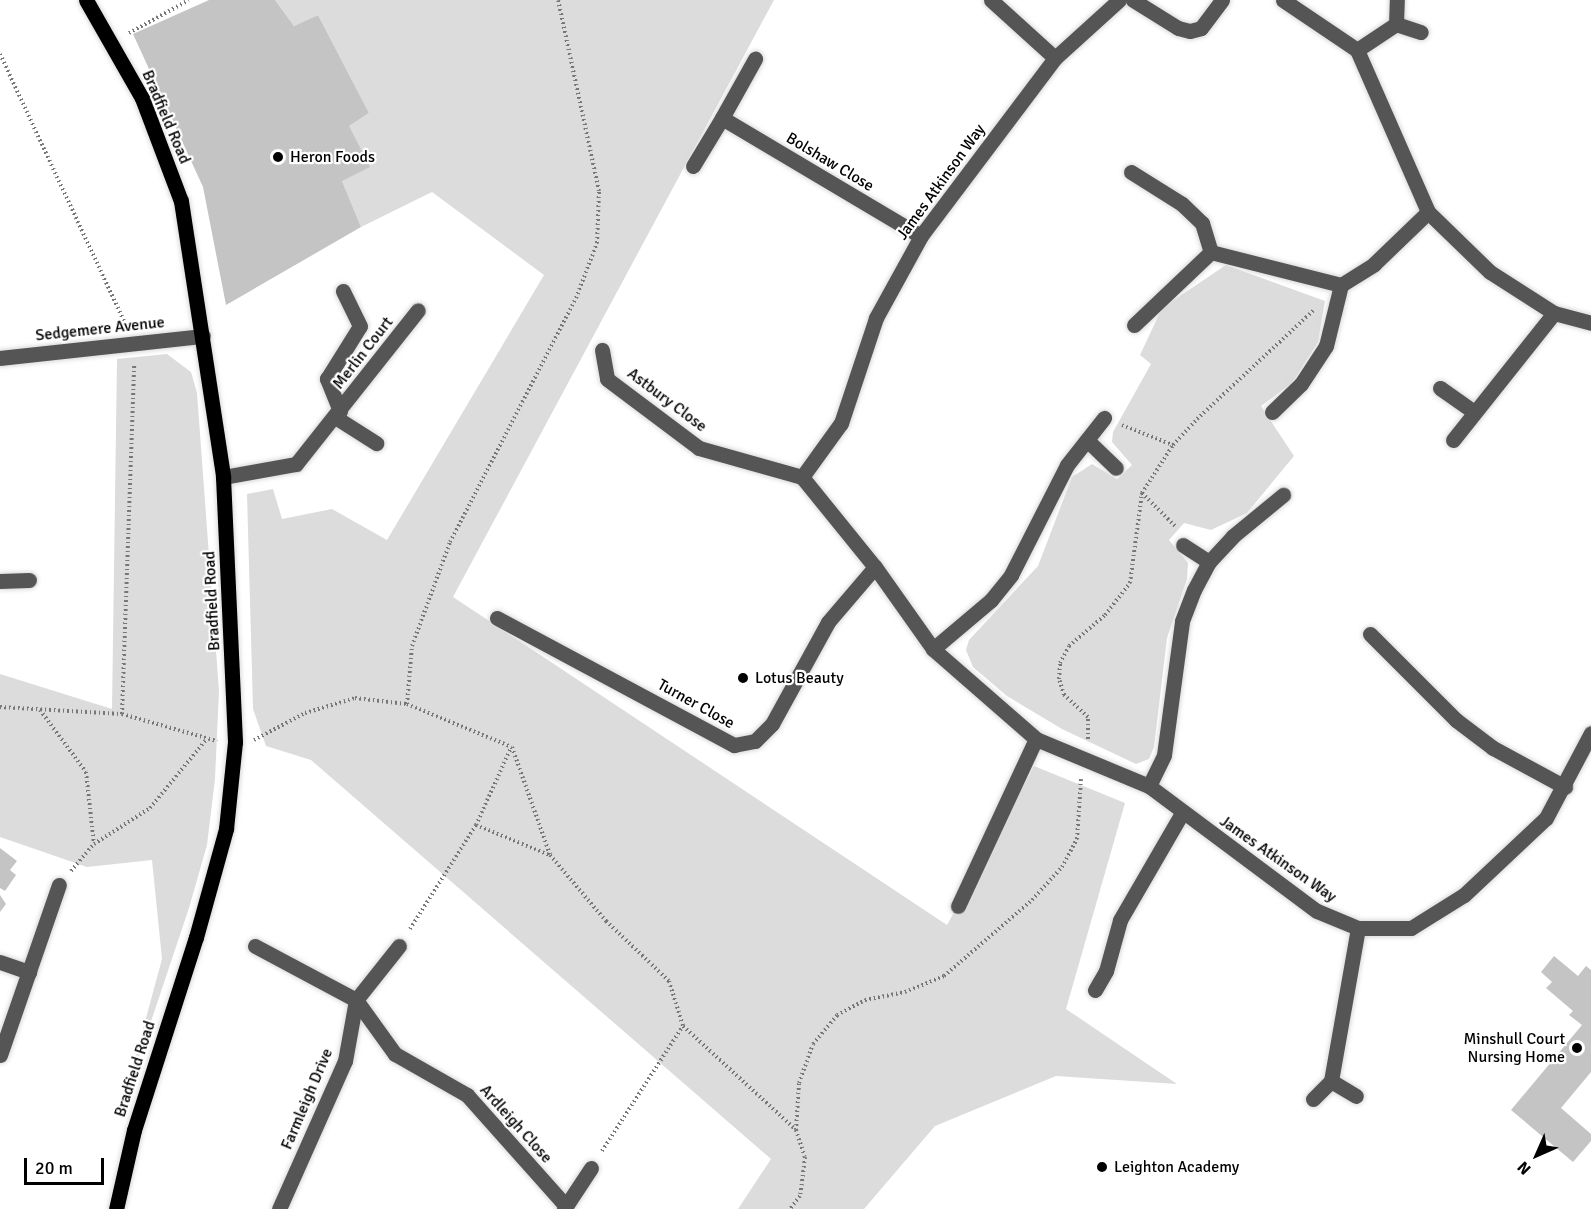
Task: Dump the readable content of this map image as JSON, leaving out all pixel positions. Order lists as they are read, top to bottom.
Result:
{
  "streets": {
    "main road": ["Bradfield Road"],
    "street": [
      "Bolshaw Close",
      "James Atkinson Way",
      "Sedgemere Avenue",
      "Merlin Court",
      "Astbury Close",
      "Turner Close",
      "Farmleigh Drive",
      "Ardleigh Close"
    ]
  },
  "crossings": [
    ["Bradfield Road", "Sedgemere Avenue"],
    ["Bradfield Road", "Merlin Court"],
    ["Bolshaw Close", "James Atkinson Way"],
    ["James Atkinson Way", "Astbury Close"],
    ["James Atkinson Way", "Turner Close"],
    ["Farmleigh Drive", "Ardleigh Close"]
  ],
  "places": [
    "Heron Foods",
    "Lotus Beauty",
    "Minshull Court Nursing Home",
    "Leighton Academy"
  ],
  "scale_bar": "20 m",
  "north": "bottom left"
}
